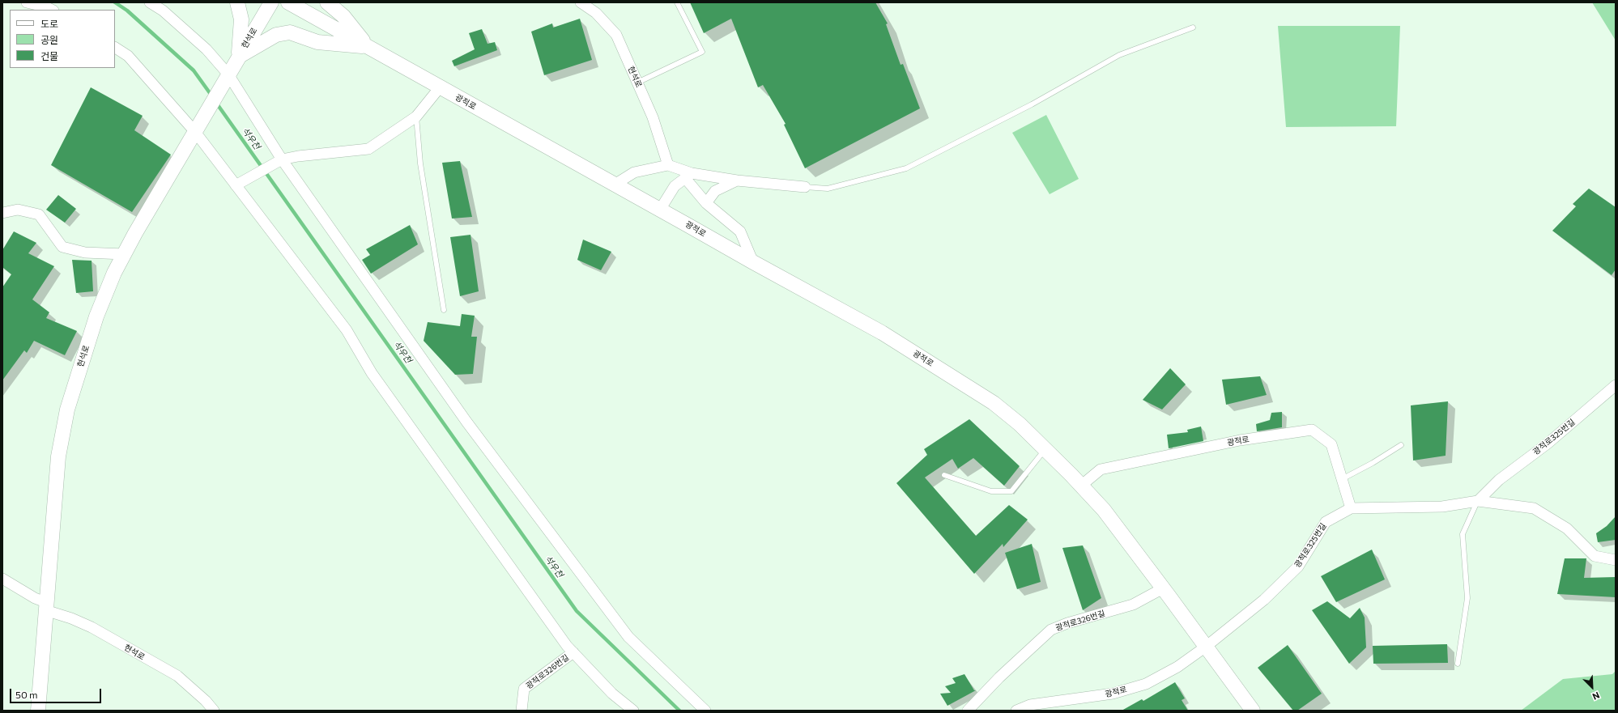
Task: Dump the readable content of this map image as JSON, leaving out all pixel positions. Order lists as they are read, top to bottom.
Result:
{
  "streets": {
    "main road": ["현석로", "광적로"],
    "street": ["광적로325번길", "광적로326번길"]
  },
  "crossings": [
    ["광적로", "광적로325번길"],
    ["광적로", "광적로326번길"]
  ],
  "water": ["석우천"],
  "legend": ["도로", "공원", "건물"],
  "scale_bar": "50 m",
  "north": "bottom right"
}
